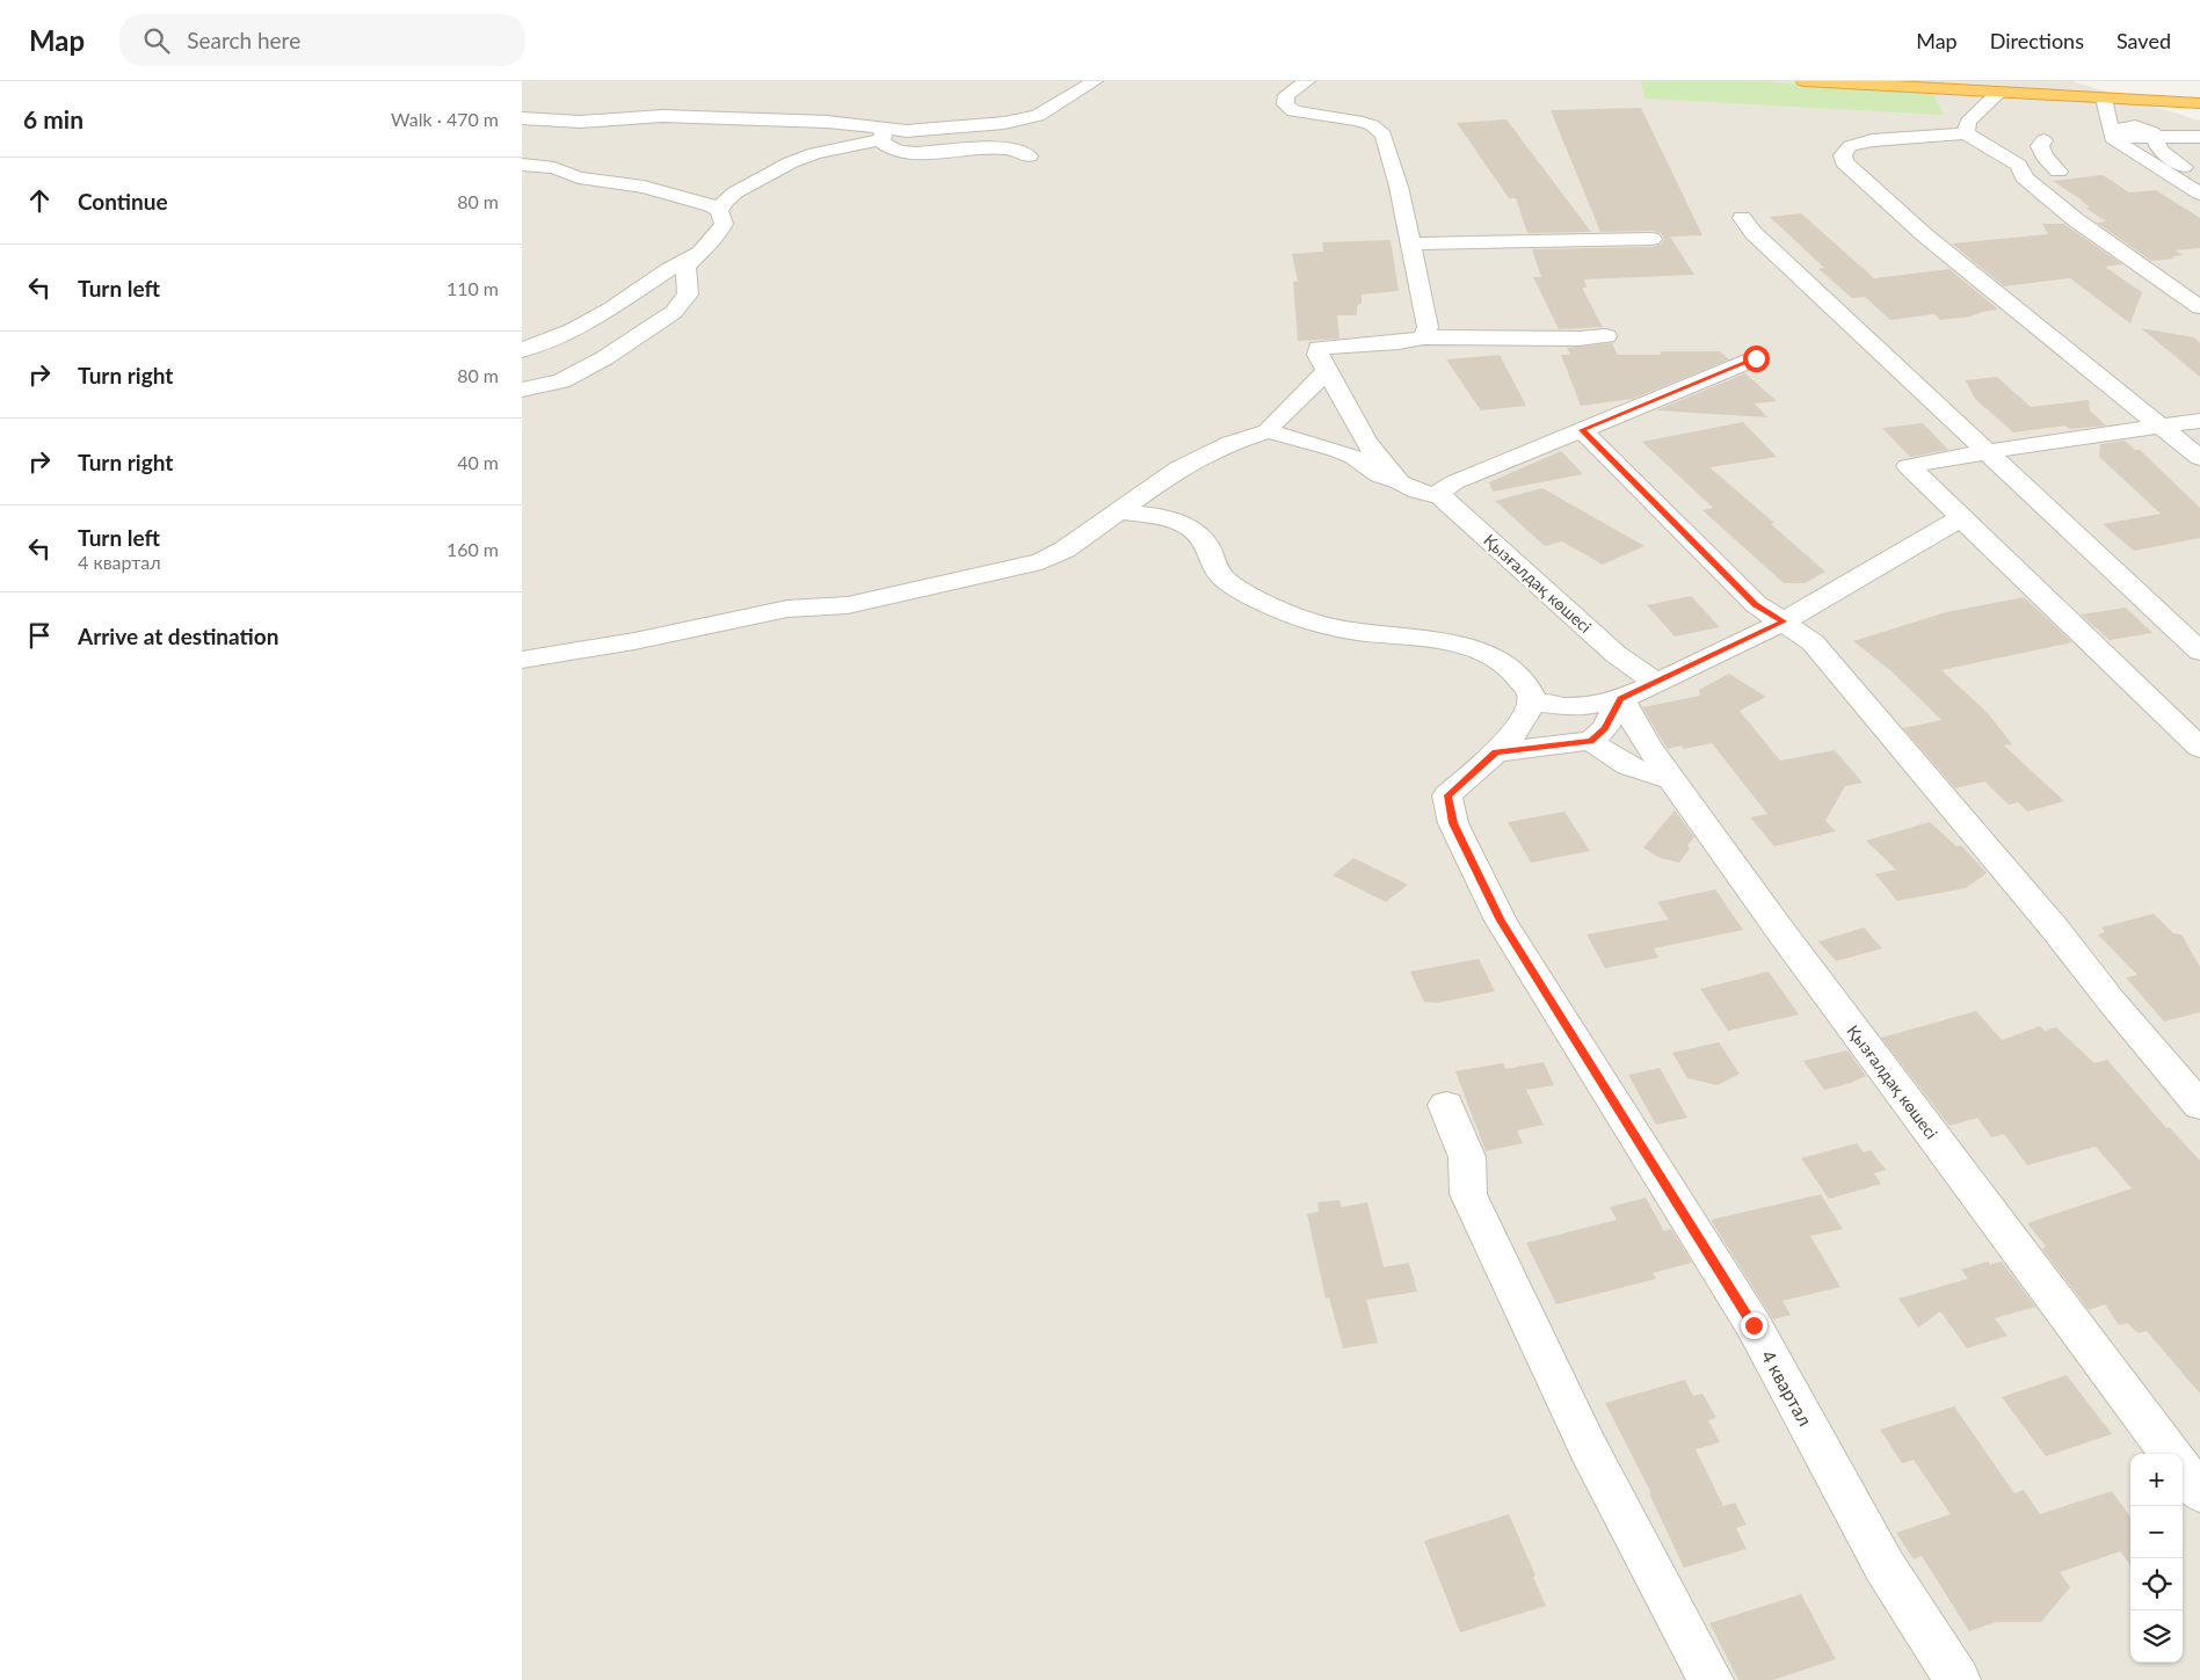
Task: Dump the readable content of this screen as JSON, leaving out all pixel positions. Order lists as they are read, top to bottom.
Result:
{
  "streets": {
    "street": ["Қызғалдақ көшесі", "4 квартал"]
  },
  "page": {
    "header": "Map",
    "search": "Search here",
    "nav": ["Map", "Directions", "Saved"],
    "heading": ["6 min", "Walk · 470 m"],
    "list": [
      ["Continue", "80 m"],
      ["Turn left", "110 m"],
      ["Turn right", "80 m"],
      ["Turn right", "40 m"],
      ["Turn left", "4 квартал", "160 m"],
      "Arrive at destination"
    ],
    "map_buttons": ["+", "−"]
  }
}
